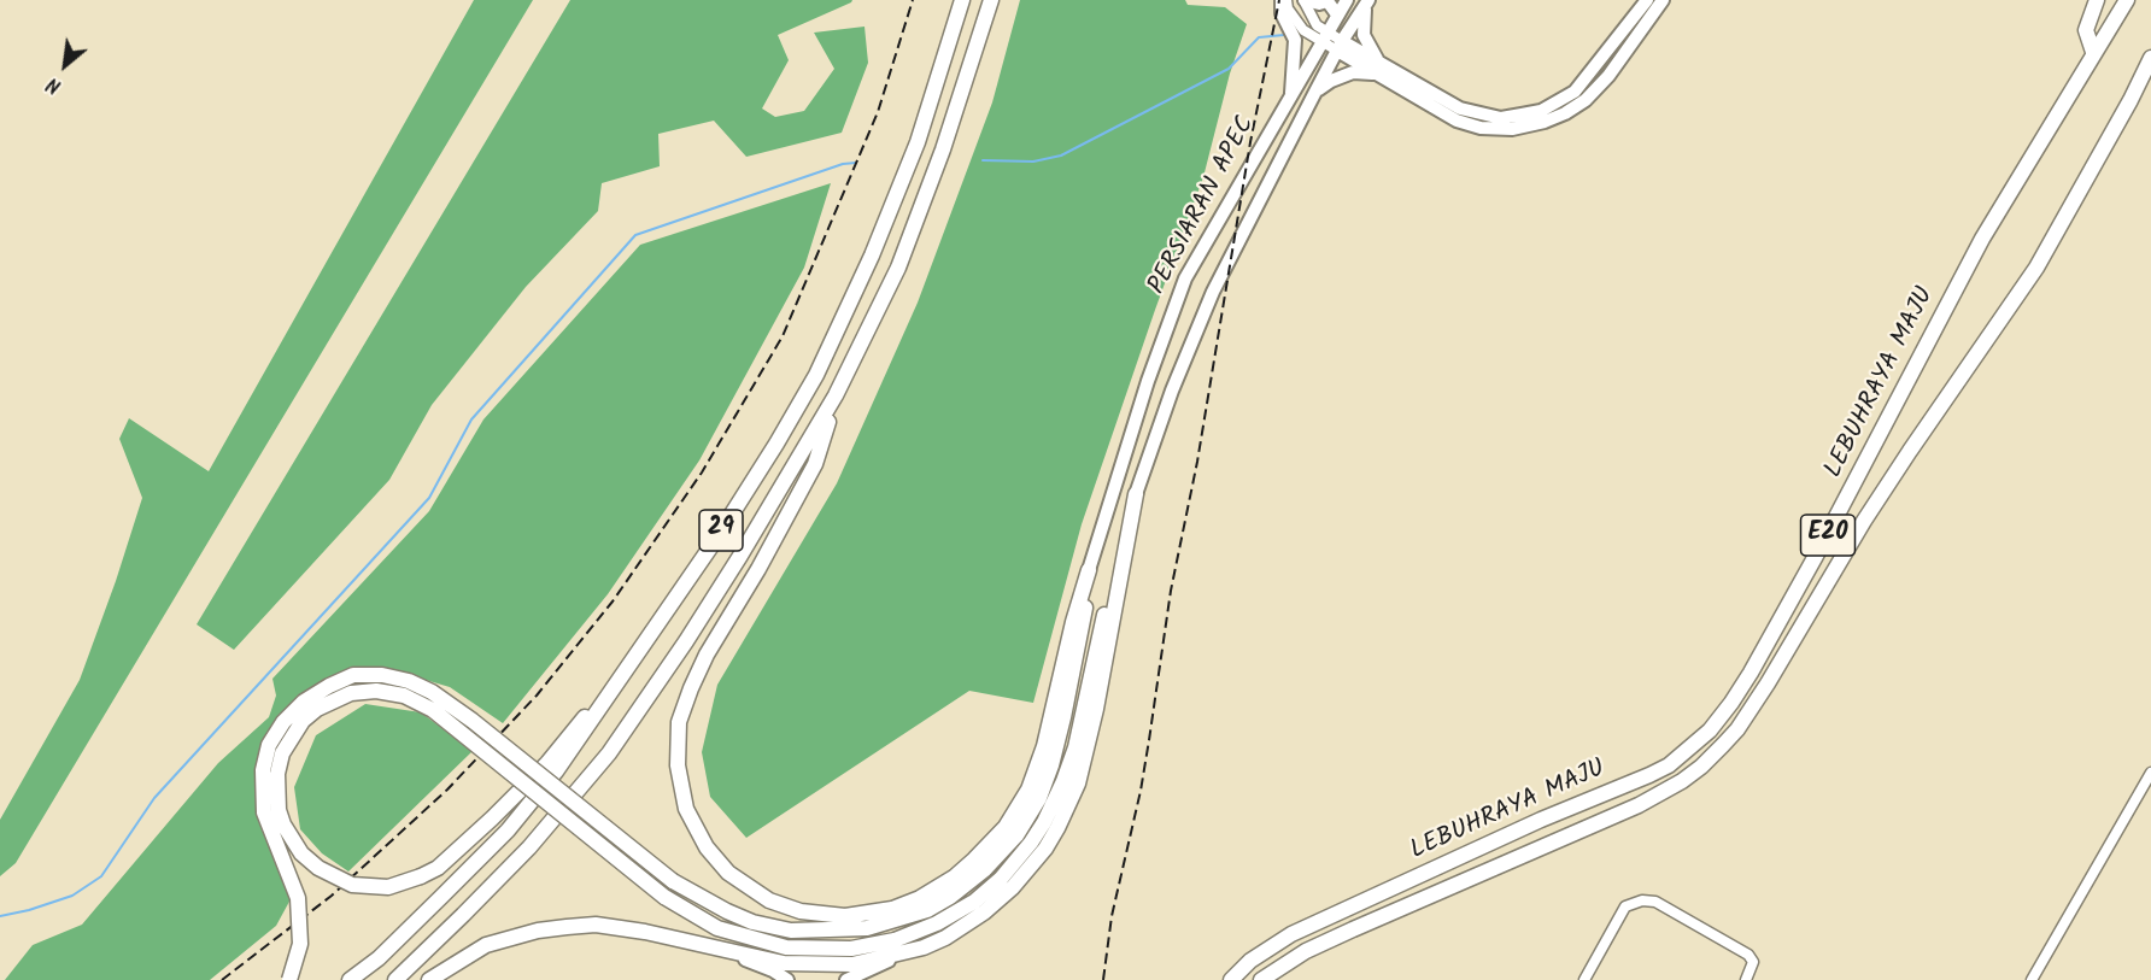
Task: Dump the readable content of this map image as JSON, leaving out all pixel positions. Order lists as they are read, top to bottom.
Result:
{
  "streets": {
    "highway": ["LEBUHRAYA MAJU", "29", "E20"],
    "main road": ["PERSIARAN APEC"]
  },
  "north": "bottom left"
}
